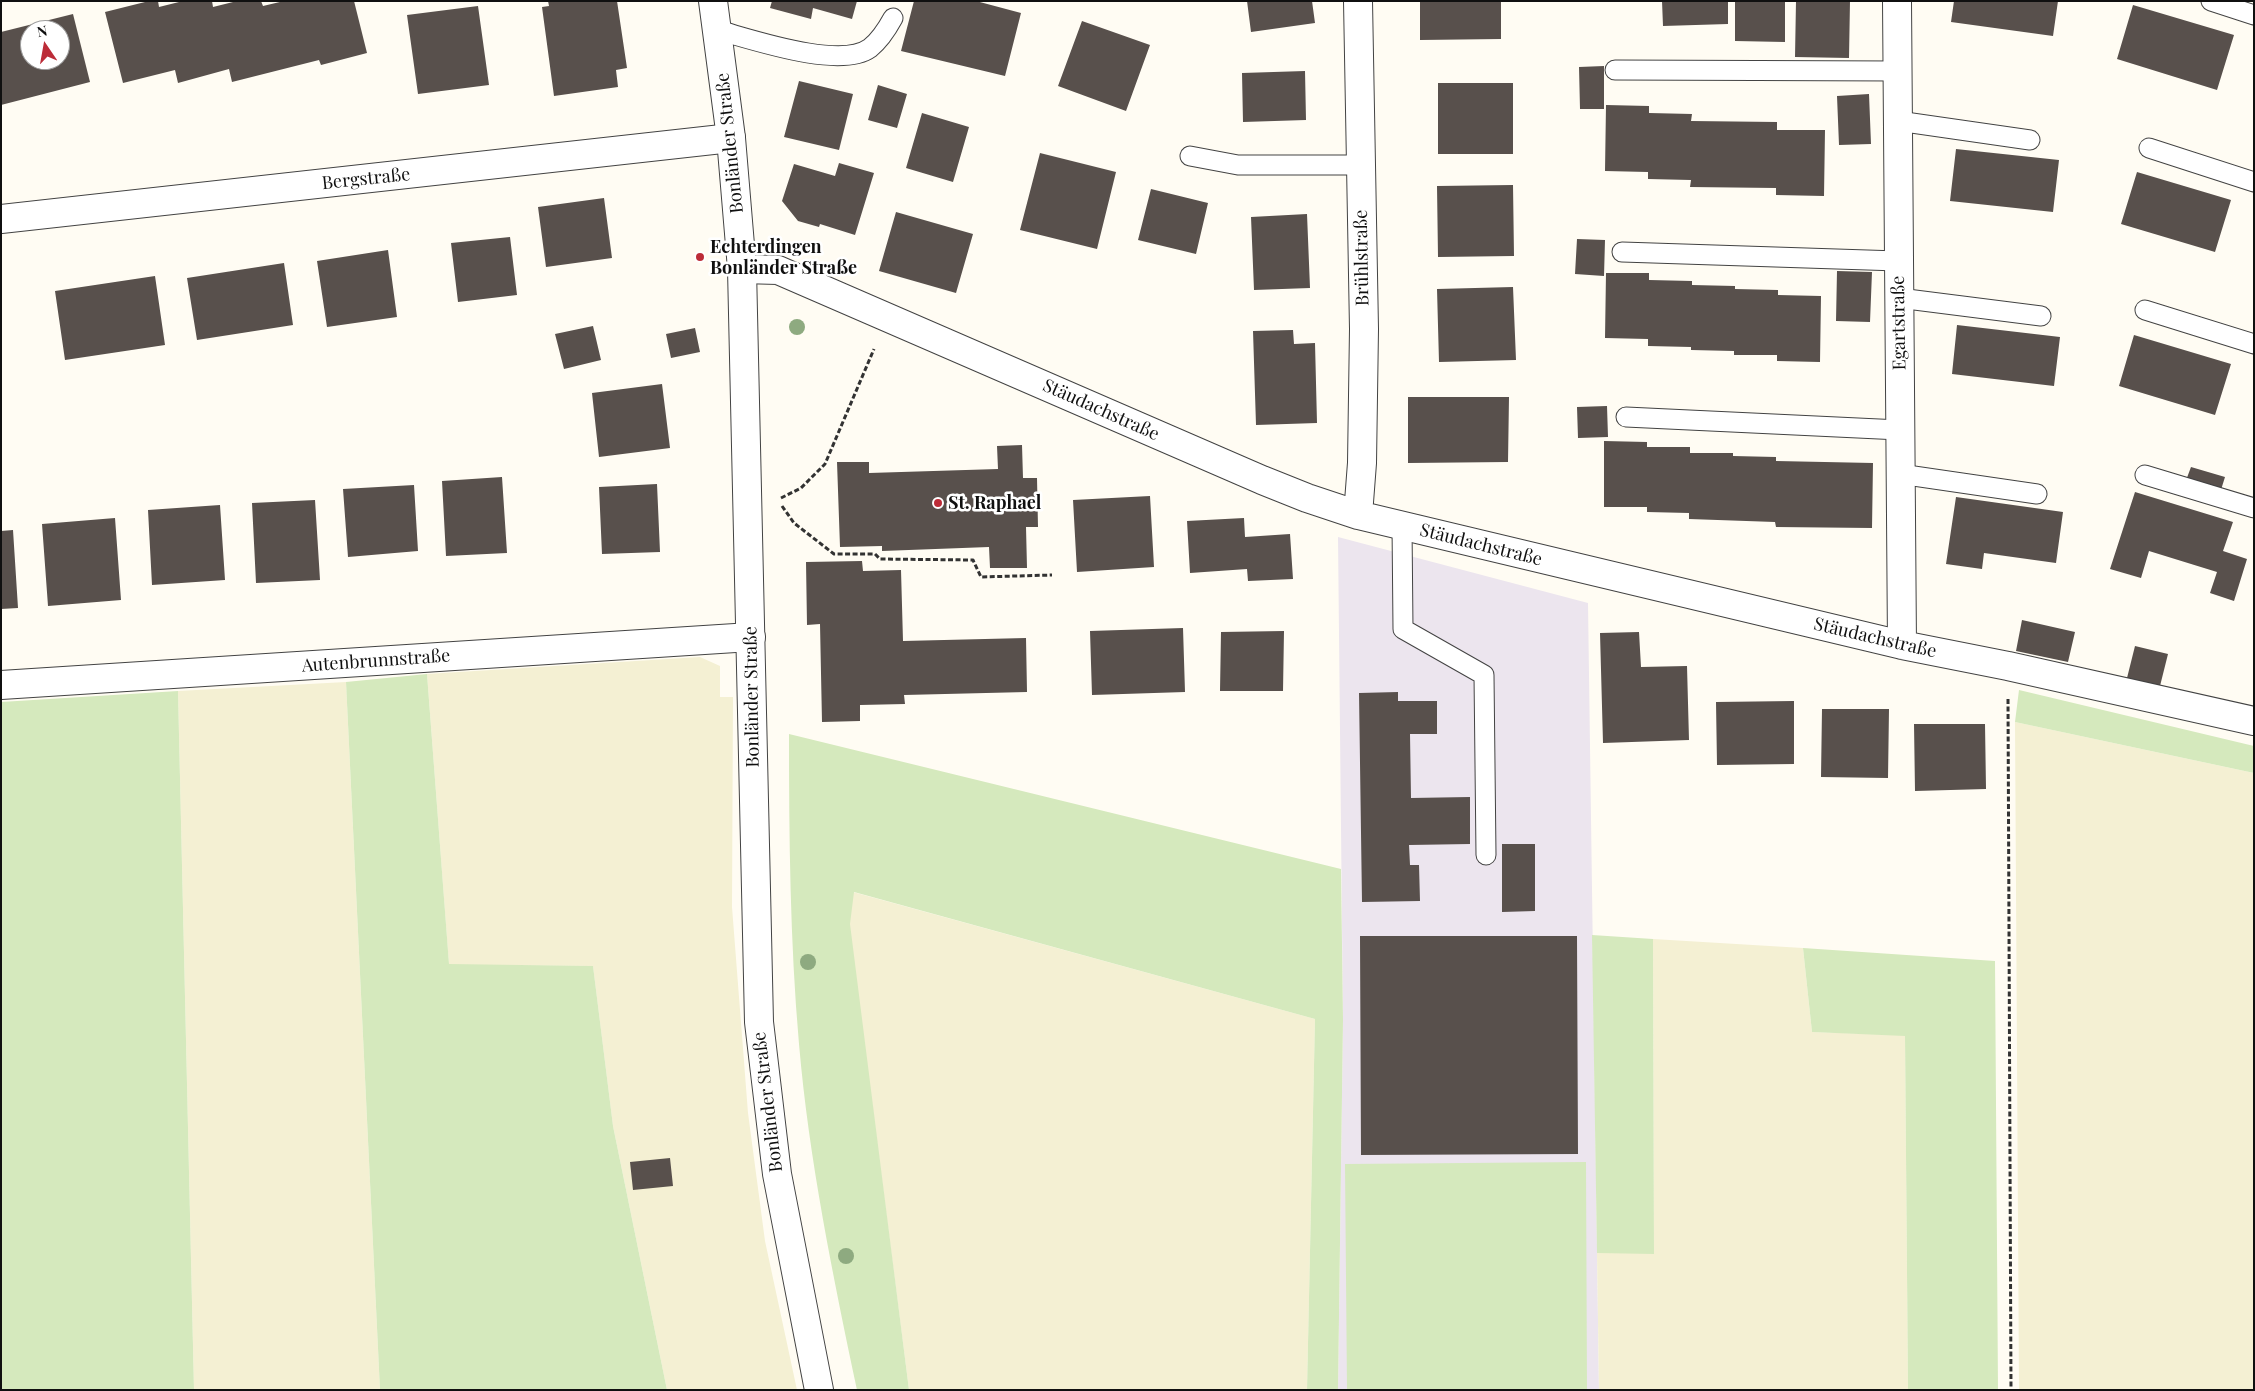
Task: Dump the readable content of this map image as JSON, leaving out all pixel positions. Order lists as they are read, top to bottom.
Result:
{
  "streets": {
    "street": [
      "Bonländer Straße",
      "Bergstraße",
      "Brühlstraße",
      "Egartstraße",
      "Stäudachstraße",
      "Autenbrunnstraße"
    ]
  },
  "crossings": [
    ["Bonländer Straße", "Bergstraße"],
    ["Bonländer Straße", "Stäudachstraße"],
    ["Bonländer Straße", "Autenbrunnstraße"],
    ["Brühlstraße", "Stäudachstraße"],
    ["Egartstraße", "Stäudachstraße"]
  ],
  "places": ["Echterdingen Bonländer Straße", "St. Raphael"],
  "north": "top"
}
